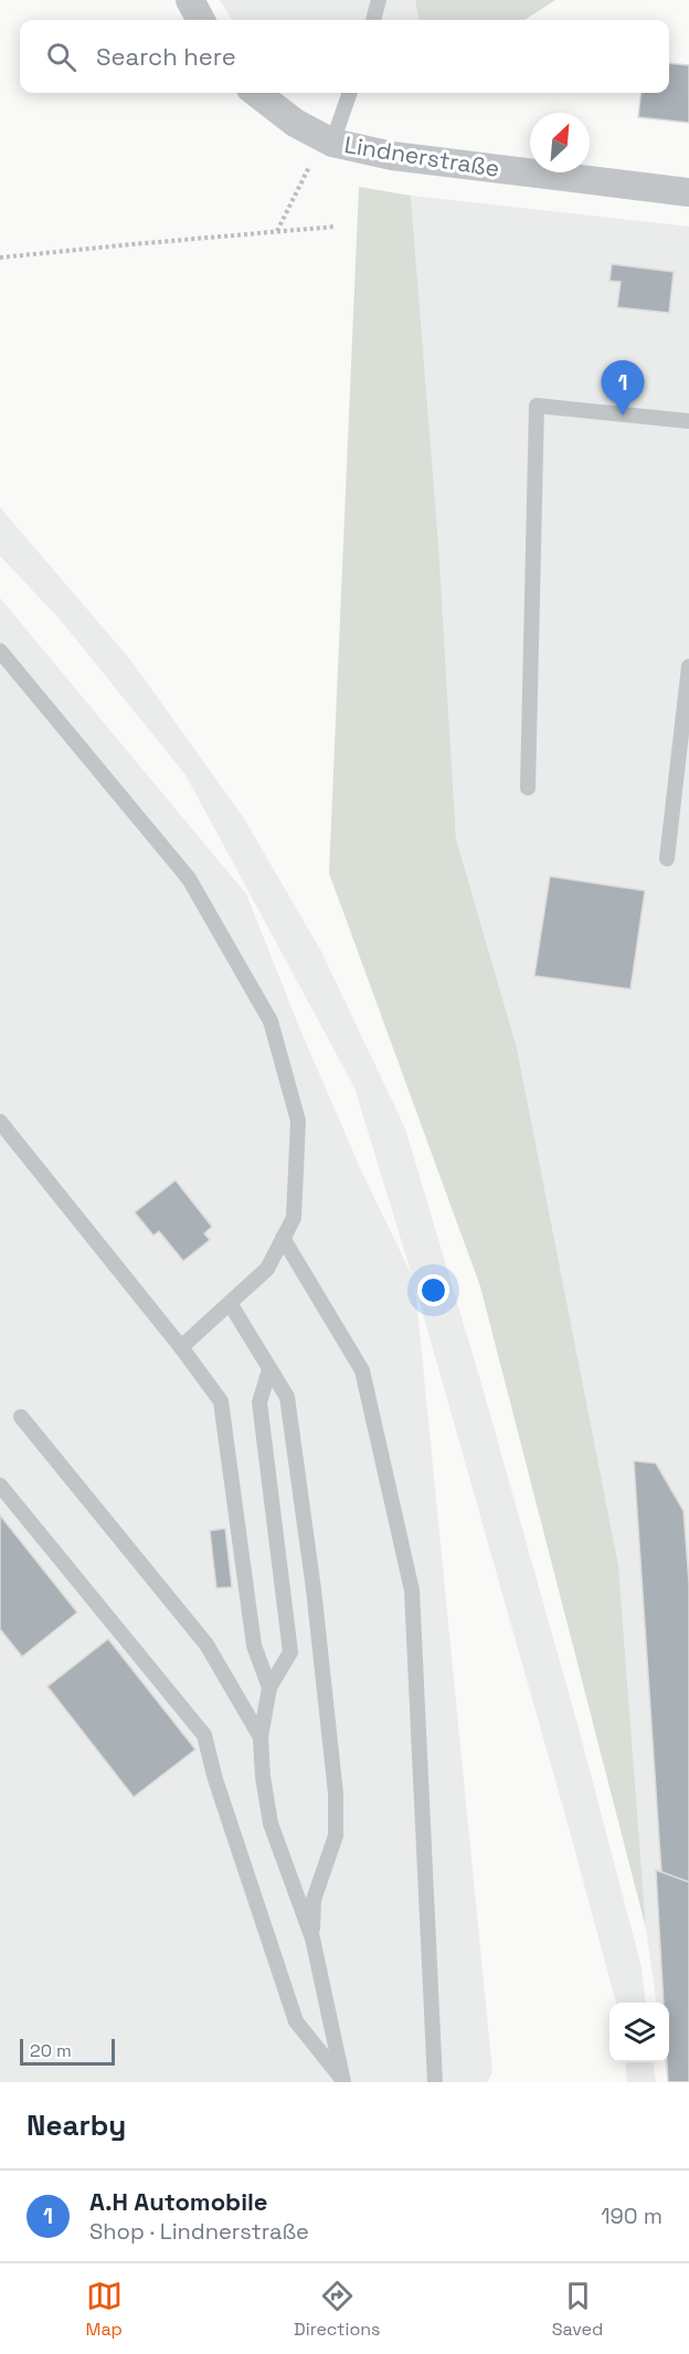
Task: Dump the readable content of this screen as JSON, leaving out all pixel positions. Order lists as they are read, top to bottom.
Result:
{
  "streets": {
    "street": ["Lindnerstraße"]
  },
  "scale_bar": "20 m",
  "north": "top right",
  "page": {
    "search": "Search here",
    "pins": "1",
    "scale": "20 m",
    "heading": "Nearby",
    "list": [
      {
        "mark": "1",
        "name": "A.H Automobile",
        "note": "Shop · Lindnerstraße",
        "value": "190 m"
      }
    ],
    "nav": ["Map", "Directions", "Saved"]
  }
}
